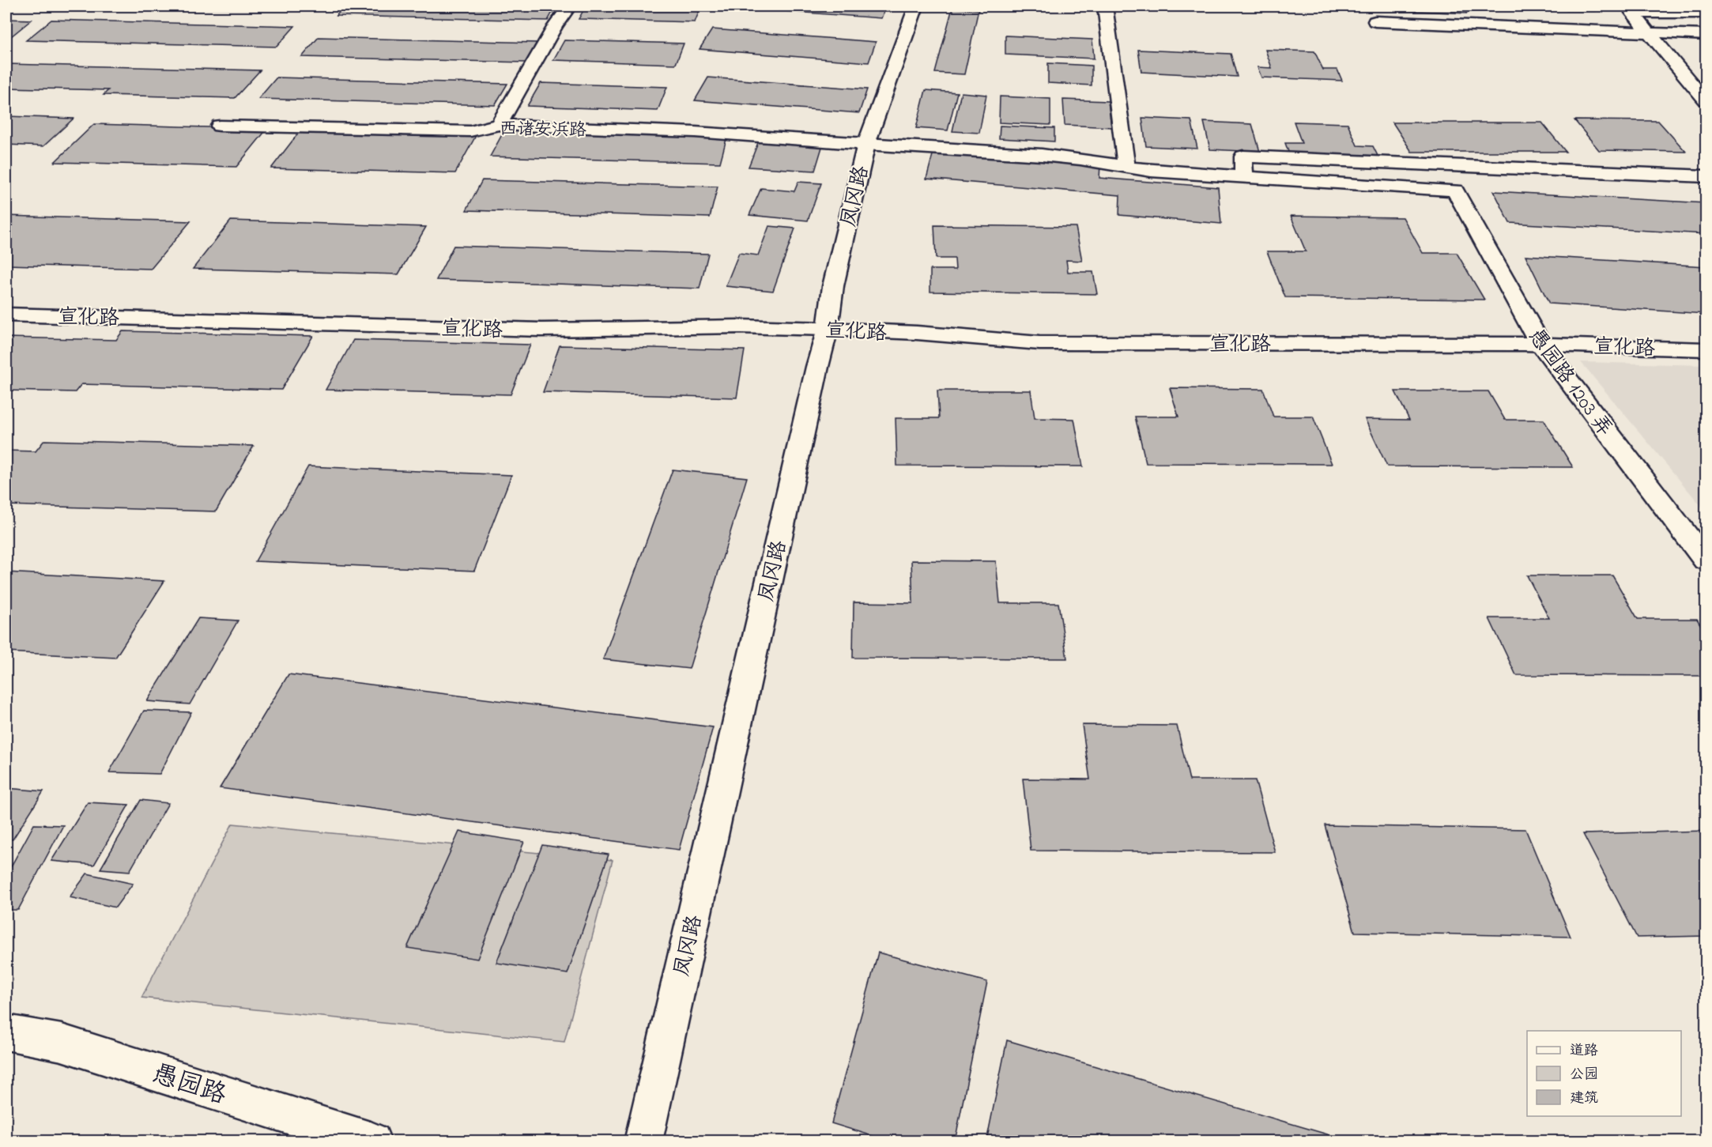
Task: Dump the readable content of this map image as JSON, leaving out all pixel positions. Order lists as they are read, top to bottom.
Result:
{
  "streets": {
    "street": [
      "西诸安浜路",
      "凤冈路",
      "宣化路",
      "愚园路 1203 弄",
      "愚园路"
    ]
  },
  "crossings": [
    ["西诸安浜路", "凤冈路"],
    ["西诸安浜路", "愚园路 1203 弄"],
    ["凤冈路", "宣化路"],
    ["宣化路", "愚园路 1203 弄"]
  ],
  "legend": ["道路", "公园", "建筑"]
}
